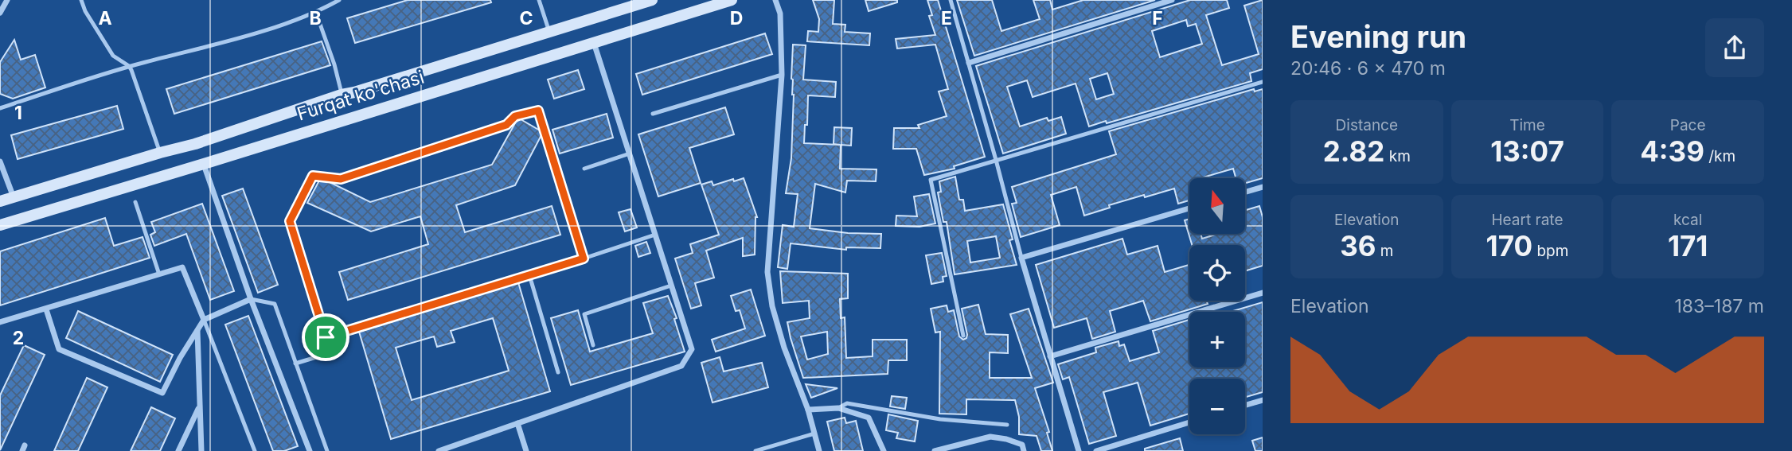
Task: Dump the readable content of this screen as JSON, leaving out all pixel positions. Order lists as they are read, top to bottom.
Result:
{
  "streets": {
    "main road": ["Furqat ko'chasi"]
  },
  "north": "top",
  "page": {
    "heading": ["Evening run", "20:46 · 6 × 470 m"],
    "stats": [
      ["Distance", "2.82 km"],
      ["Time", "13:07"],
      ["Pace", "4:39 /km"],
      ["Elevation", "36 m"],
      ["Heart rate", "170 bpm"],
      ["kcal", "171"]
    ],
    "map_buttons": ["+", "−"],
    "chart": ["Elevation", "183–187 m"]
  },
  "grid": {
    "columns": [
      "A",
      "B",
      "C",
      "D",
      "E",
      "F"
    ],
    "rows": ["1", "2"]
  }
}
